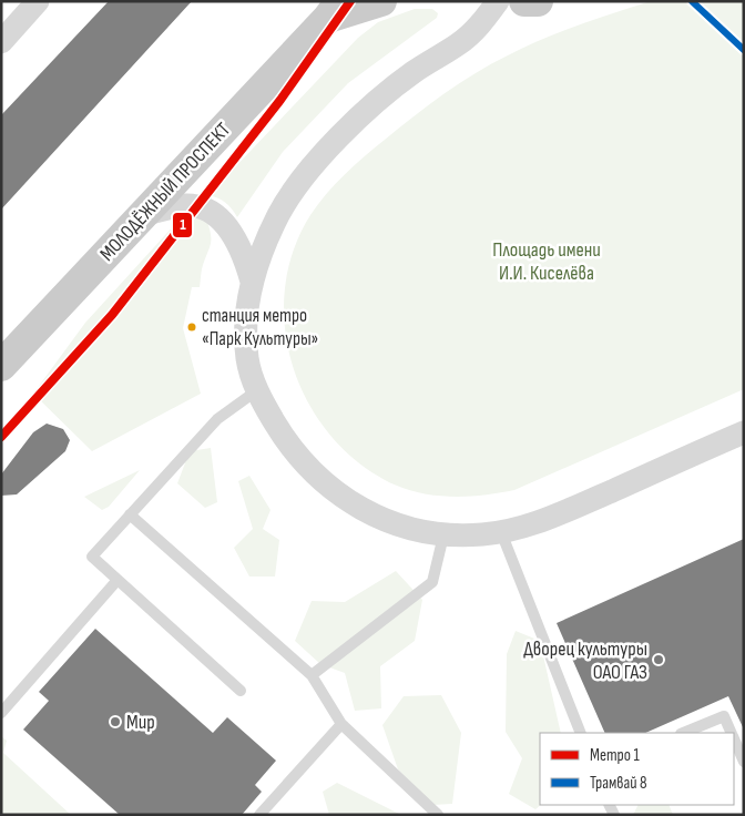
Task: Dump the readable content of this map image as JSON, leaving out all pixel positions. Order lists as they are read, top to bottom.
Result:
{
  "streets": {
    "main road": ["МОЛОДЁЖНЫЙ ПРОСПЕКТ"]
  },
  "parks": ["Площадь имени И.И. Киселёва"],
  "places": ["станция метро «Парк Культуры»", "Дворец культуры ОАО ГАЗ", "Мир"],
  "lines": ["metro line 1", "tram line 8"],
  "legend": ["Метро 1", "Трамвай 8"]
}
